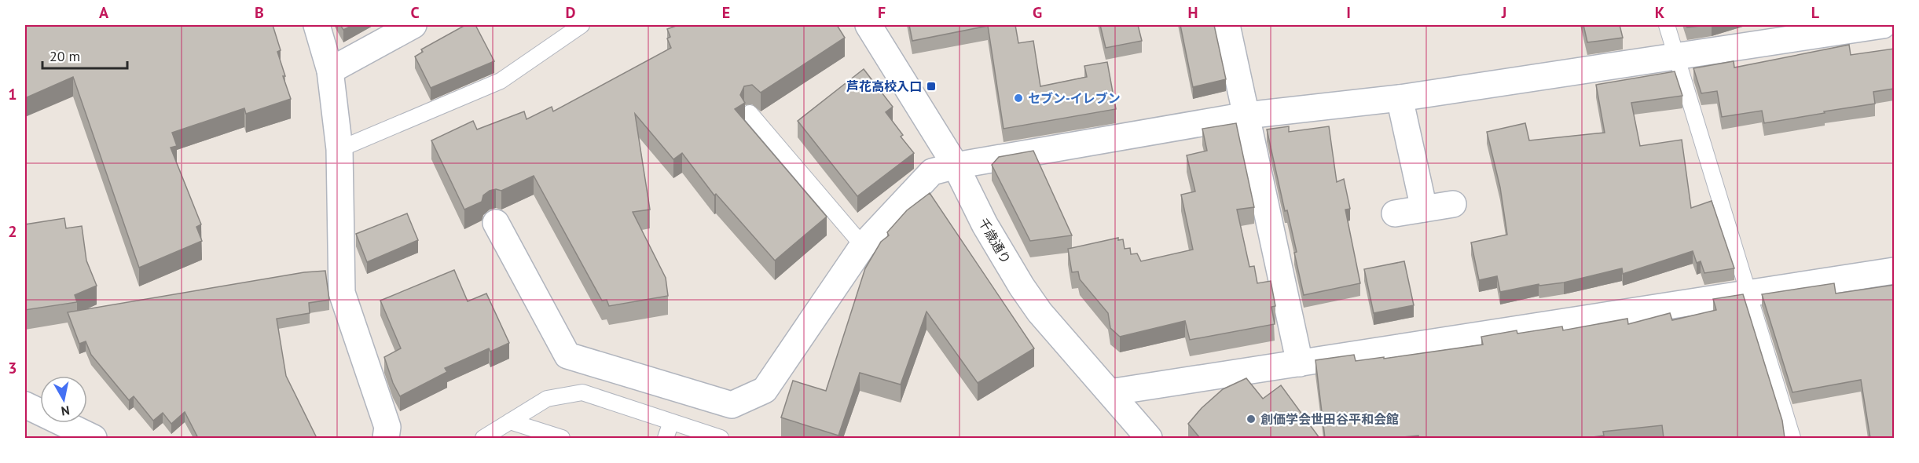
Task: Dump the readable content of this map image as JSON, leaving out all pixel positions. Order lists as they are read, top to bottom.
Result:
{
  "streets": {
    "street": ["千歳通り"]
  },
  "places": {
    "transit": ["芦花高校入口"],
    "other": ["セブン-イレブン", "創価学会世田谷平和会館"]
  },
  "scale_bar": "20 m",
  "north": "bottom",
  "grid": {
    "columns": [
      "A",
      "B",
      "C",
      "D",
      "E",
      "F",
      "G",
      "H",
      "I",
      "J",
      "K",
      "L"
    ],
    "rows": ["1", "2", "3"]
  }
}
